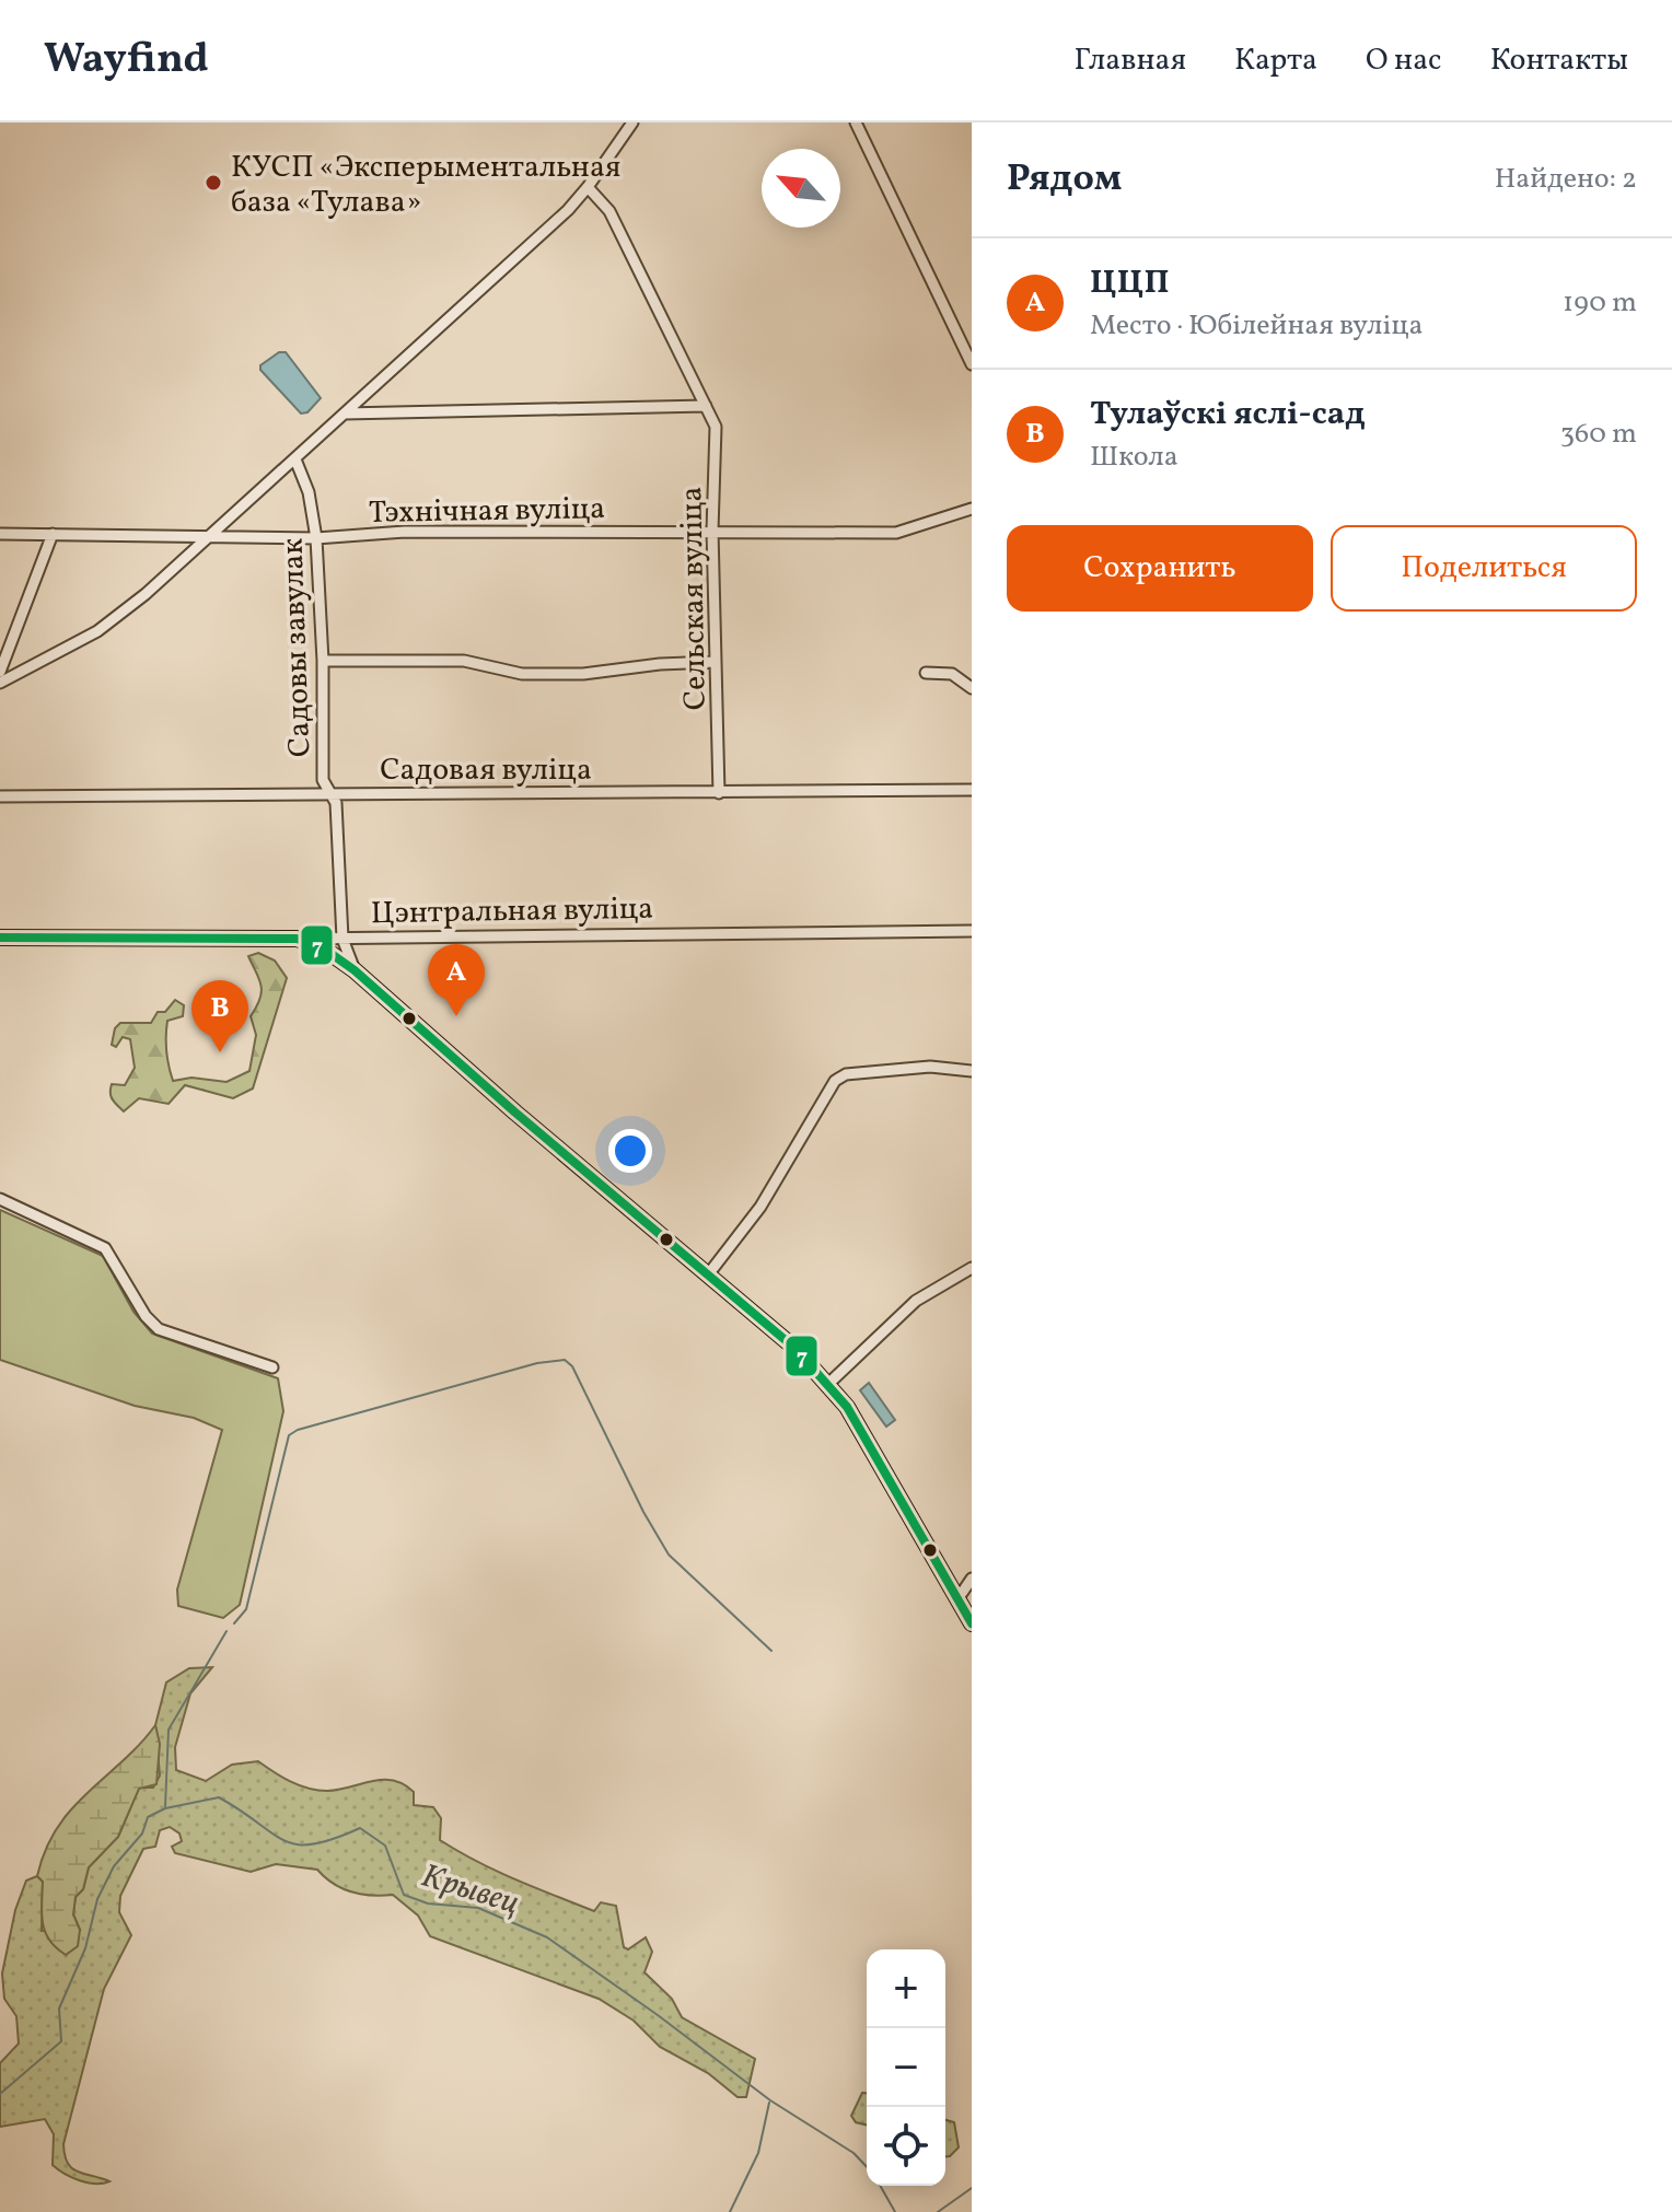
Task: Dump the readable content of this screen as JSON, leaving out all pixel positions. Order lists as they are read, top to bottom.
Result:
{
  "streets": {
    "main road": ["Цэнтральная вуліца"],
    "street": [
      "Тэхнічная вуліца",
      "Сельская вуліца",
      "Садовы завулак",
      "Садовая вуліца"
    ]
  },
  "crossings": [
    ["Тэхнічная вуліца", "Сельская вуліца"],
    ["Тэхнічная вуліца", "Садовы завулак"],
    ["Сельская вуліца", "Садовая вуліца"],
    ["Садовы завулак", "Садовая вуліца"],
    ["Садовы завулак", "Цэнтральная вуліца"]
  ],
  "water": ["Крывец"],
  "places": ["КУСП «Эксперыментальная база «Тулава»"],
  "lines": ["transit line 7"],
  "north": "top left",
  "page": {
    "header": "Wayfind",
    "nav": [
      "Главная",
      "Карта",
      "О нас",
      "Контакты"
    ],
    "heading": ["Рядом", "Найдено: 2"],
    "list": [
      {
        "mark": "A",
        "name": "ЦЦП",
        "note": "Место · Юбілейная вуліца",
        "value": "190 m"
      },
      {
        "mark": "B",
        "name": "Тулаўскі яслі-сад",
        "note": "Школа",
        "value": "360 m"
      }
    ],
    "buttons": ["Сохранить", "Поделиться"],
    "pins": ["A", "B"],
    "map_buttons": ["+", "−"]
  }
}
